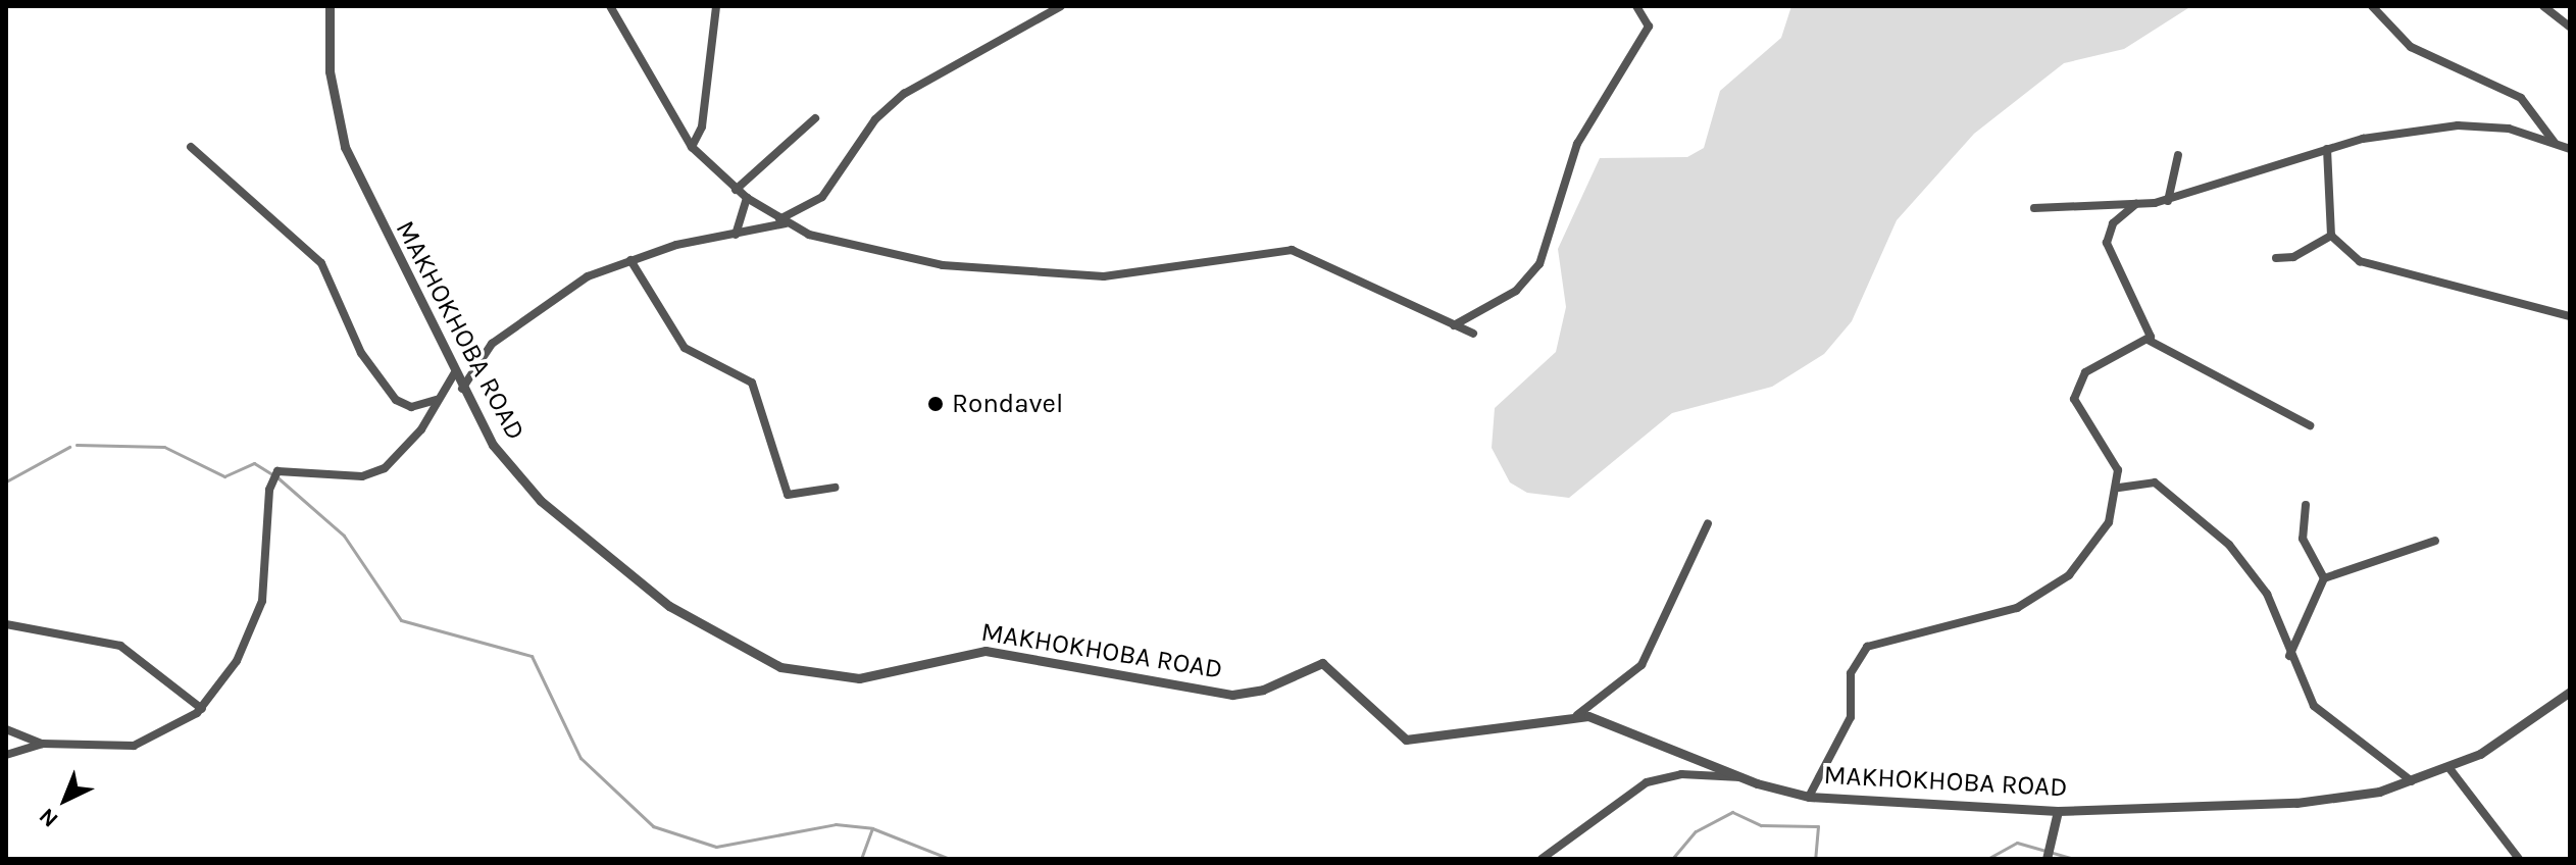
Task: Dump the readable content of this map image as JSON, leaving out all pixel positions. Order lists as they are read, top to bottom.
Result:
{
  "streets": {
    "street": ["MAKHOKHOBA ROAD"]
  },
  "places": ["Rondavel"],
  "north": "bottom left"
}
